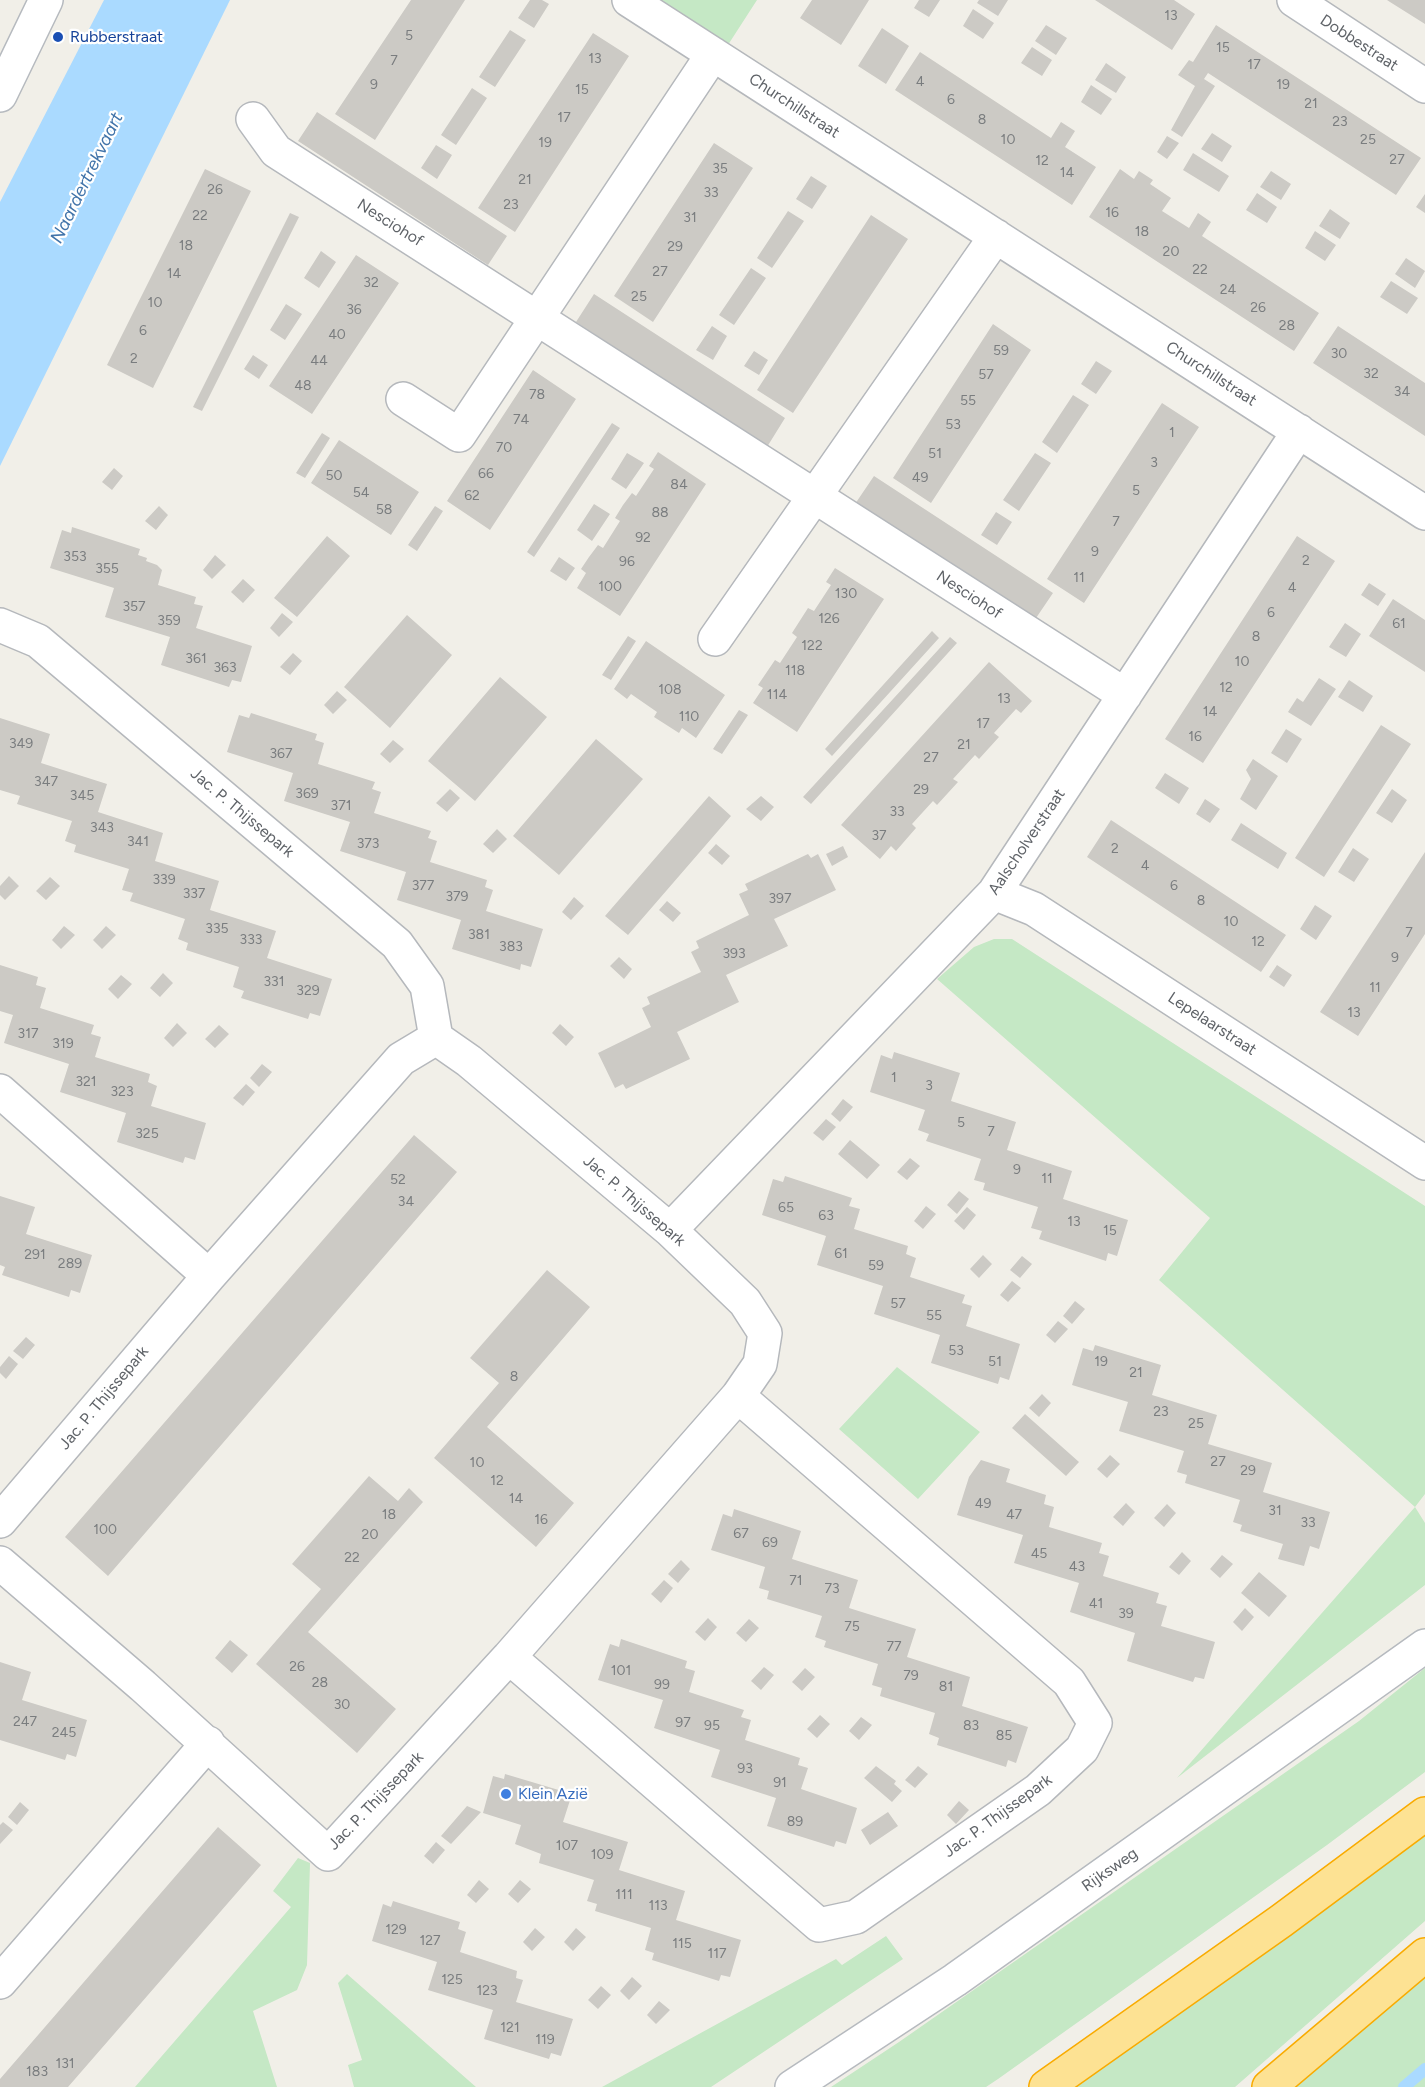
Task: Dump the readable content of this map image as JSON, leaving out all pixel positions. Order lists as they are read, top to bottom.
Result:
{
  "streets": {
    "street": [
      "Dobbestraat",
      "Churchillstraat",
      "Nesciohof",
      "Jac. P. Thijssepark",
      "Aalscholverstraat",
      "Lepelaarstraat",
      "Rijksweg"
    ]
  },
  "crossings": [
    ["Churchillstraat", "Aalscholverstraat"],
    ["Nesciohof", "Aalscholverstraat"],
    ["Jac. P. Thijssepark", "Aalscholverstraat"],
    ["Aalscholverstraat", "Lepelaarstraat"]
  ],
  "water": ["Naardertrekvaart"],
  "places": ["Rubberstraat", "Klein Azië"],
  "house_numbers": [
    "13",
    "5",
    "15",
    "13",
    "7",
    "17",
    "4",
    "9",
    "19",
    "15",
    "6",
    "21",
    "17",
    "8",
    "23",
    "10",
    "25",
    "19",
    "27",
    "12",
    "35",
    "14",
    "21",
    "26",
    "33",
    "23",
    "16",
    "22",
    "31",
    "18",
    "18",
    "29",
    "20",
    "22",
    "27",
    "14",
    "32",
    "24",
    "25",
    "10",
    "26",
    "36",
    "28",
    "6",
    "40",
    "59",
    "30",
    "2",
    "44",
    "32",
    "57",
    "48",
    "34",
    "78",
    "55",
    "74",
    "53",
    "1",
    "70",
    "51",
    "3",
    "66",
    "50",
    "49",
    "84",
    "5",
    "54",
    "62",
    "58",
    "88",
    "7",
    "92",
    "9",
    "353",
    "2",
    "96",
    "355",
    "11",
    "100",
    "4",
    "130",
    "357",
    "6",
    "126",
    "359",
    "61",
    "8",
    "122",
    "361",
    "10",
    "363",
    "118",
    "12",
    "108",
    "114",
    "13",
    "14",
    "110",
    "17",
    "16",
    "349",
    "21",
    "367",
    "27",
    "347",
    "29",
    "369",
    "345",
    "371",
    "33",
    "343",
    "37",
    "341",
    "373",
    "2",
    "4",
    "339",
    "377",
    "6",
    "337",
    "379",
    "397",
    "8",
    "10",
    "335",
    "7",
    "381",
    "333",
    "12",
    "383",
    "393",
    "9",
    "331",
    "11",
    "329",
    "13",
    "317",
    "319",
    "1",
    "321",
    "3",
    "323",
    "5",
    "7",
    "325",
    "9",
    "11",
    "52",
    "34",
    "65",
    "63",
    "13",
    "15",
    "61",
    "291",
    "289",
    "59",
    "57",
    "55",
    "53",
    "51",
    "19",
    "21",
    "8",
    "23",
    "25",
    "27",
    "10",
    "29",
    "12",
    "14",
    "49",
    "31",
    "18",
    "47",
    "16",
    "33",
    "100",
    "67",
    "20",
    "69",
    "45",
    "22",
    "43",
    "71",
    "73",
    "41",
    "39",
    "75",
    "77",
    "26",
    "101",
    "79",
    "28",
    "99",
    "81",
    "30",
    "247",
    "97",
    "95",
    "83",
    "245",
    "85",
    "93",
    "91",
    "89",
    "107",
    "109",
    "111",
    "113",
    "129",
    "127",
    "115",
    "117",
    "125",
    "123",
    "121",
    "119",
    "131",
    "183"
  ]
}
